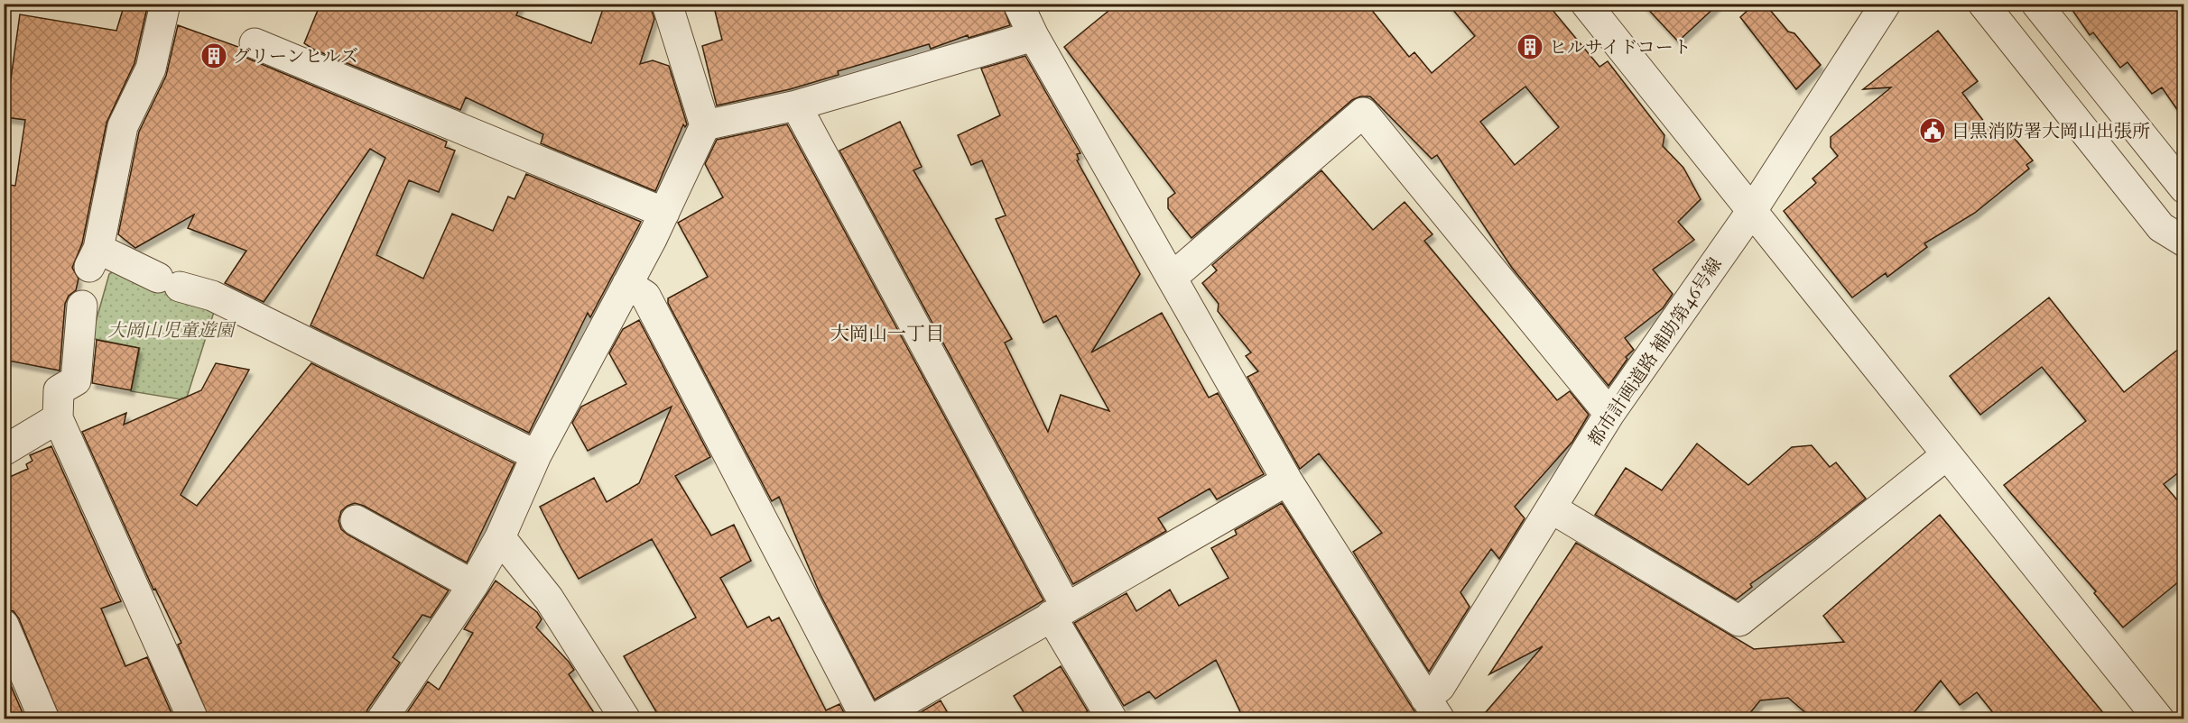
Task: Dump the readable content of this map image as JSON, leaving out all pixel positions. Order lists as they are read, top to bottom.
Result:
{
  "streets": {
    "street": ["都市計画道路 補助第46号線"]
  },
  "districts": ["大岡山一丁目"],
  "parks": ["大岡山児童遊園"],
  "places": {
    "building": ["ヒルサイドコート", "グリーンヒルズ"],
    "public building": ["目黒消防署大岡山出張所"]
  }
}
